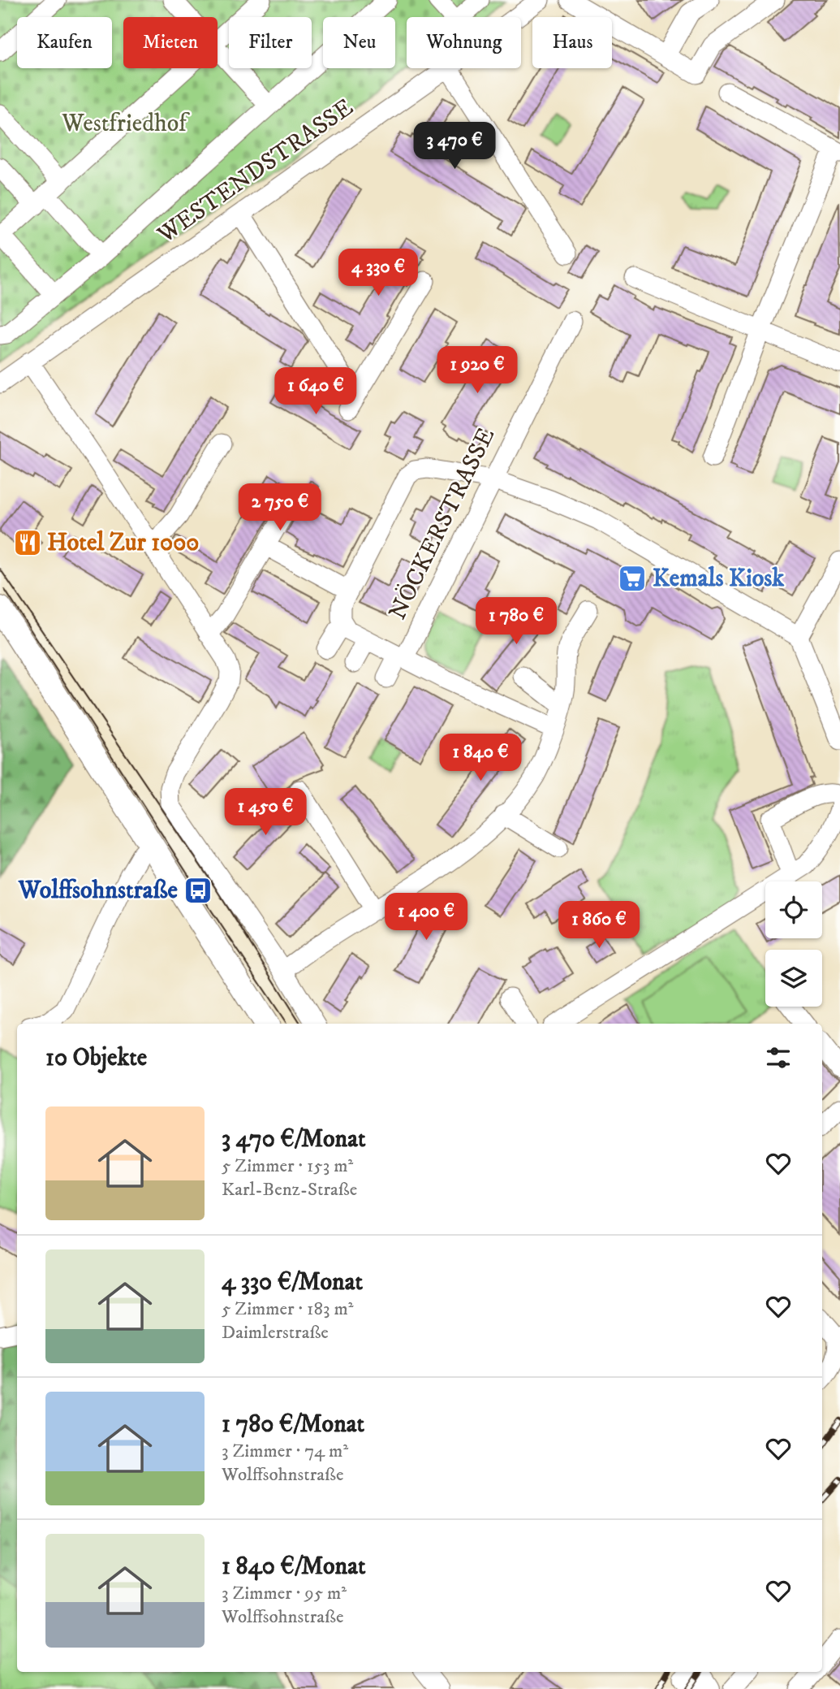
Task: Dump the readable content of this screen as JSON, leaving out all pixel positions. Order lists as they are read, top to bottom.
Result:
{
  "streets": {
    "street": ["WESTENDSTRASSE", "NÖCKERSTRASSE"]
  },
  "parks": ["Westfriedhof"],
  "places": {
    "restaurant": ["Hotel Zur 1000"],
    "supermarket": ["Kemals Kiosk"],
    "bus stop": ["Wolffsohnstraße"]
  },
  "page": {
    "chip": [
      "Kaufen",
      "Mieten",
      "Filter",
      "Neu",
      "Wohnung",
      "Haus"
    ],
    "price": [
      "3 470 €",
      "4 330 €",
      "1 920 €",
      "1 640 €",
      "2 750 €",
      "1 780 €",
      "1 840 €",
      "1 450 €",
      "1 400 €",
      "1 860 €"
    ],
    "heading": "10 Objekte",
    "list": [
      {
        "name": "3 470 €/Monat",
        "note": "5 Zimmer · 153 m² · Karl-Benz-Straße"
      },
      {
        "name": "4 330 €/Monat",
        "note": "5 Zimmer · 183 m² · Daimlerstraße"
      },
      {
        "name": "1 780 €/Monat",
        "note": "3 Zimmer · 74 m² · Wolffsohnstraße"
      },
      {
        "name": "1 840 €/Monat",
        "note": "3 Zimmer · 95 m² · Wolffsohnstraße"
      }
    ]
  }
}
